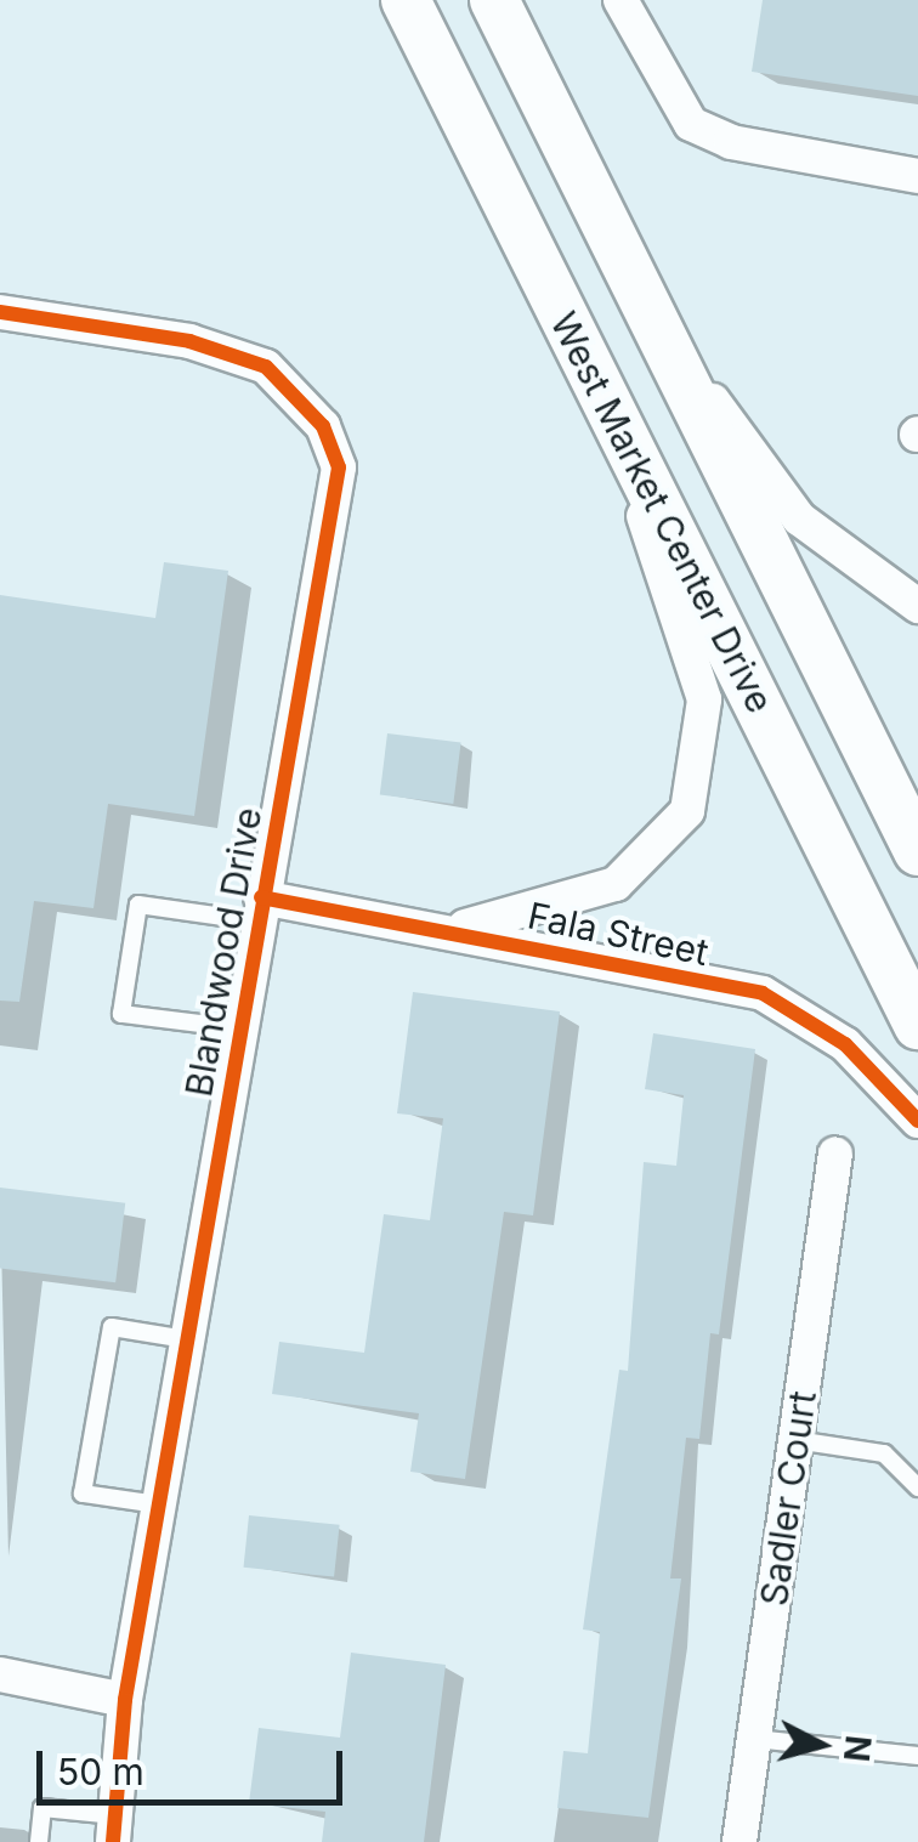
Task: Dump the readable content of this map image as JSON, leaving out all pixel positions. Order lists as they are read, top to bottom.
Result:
{
  "streets": {
    "main road": ["West Market Center Drive"],
    "street": ["Fala Street", "Blandwood Drive", "Sadler Court"]
  },
  "crossings": [
    ["West Market Center Drive", "Fala Street"],
    ["Fala Street", "Blandwood Drive"]
  ],
  "scale_bar": "50 m",
  "north": "right"
}
